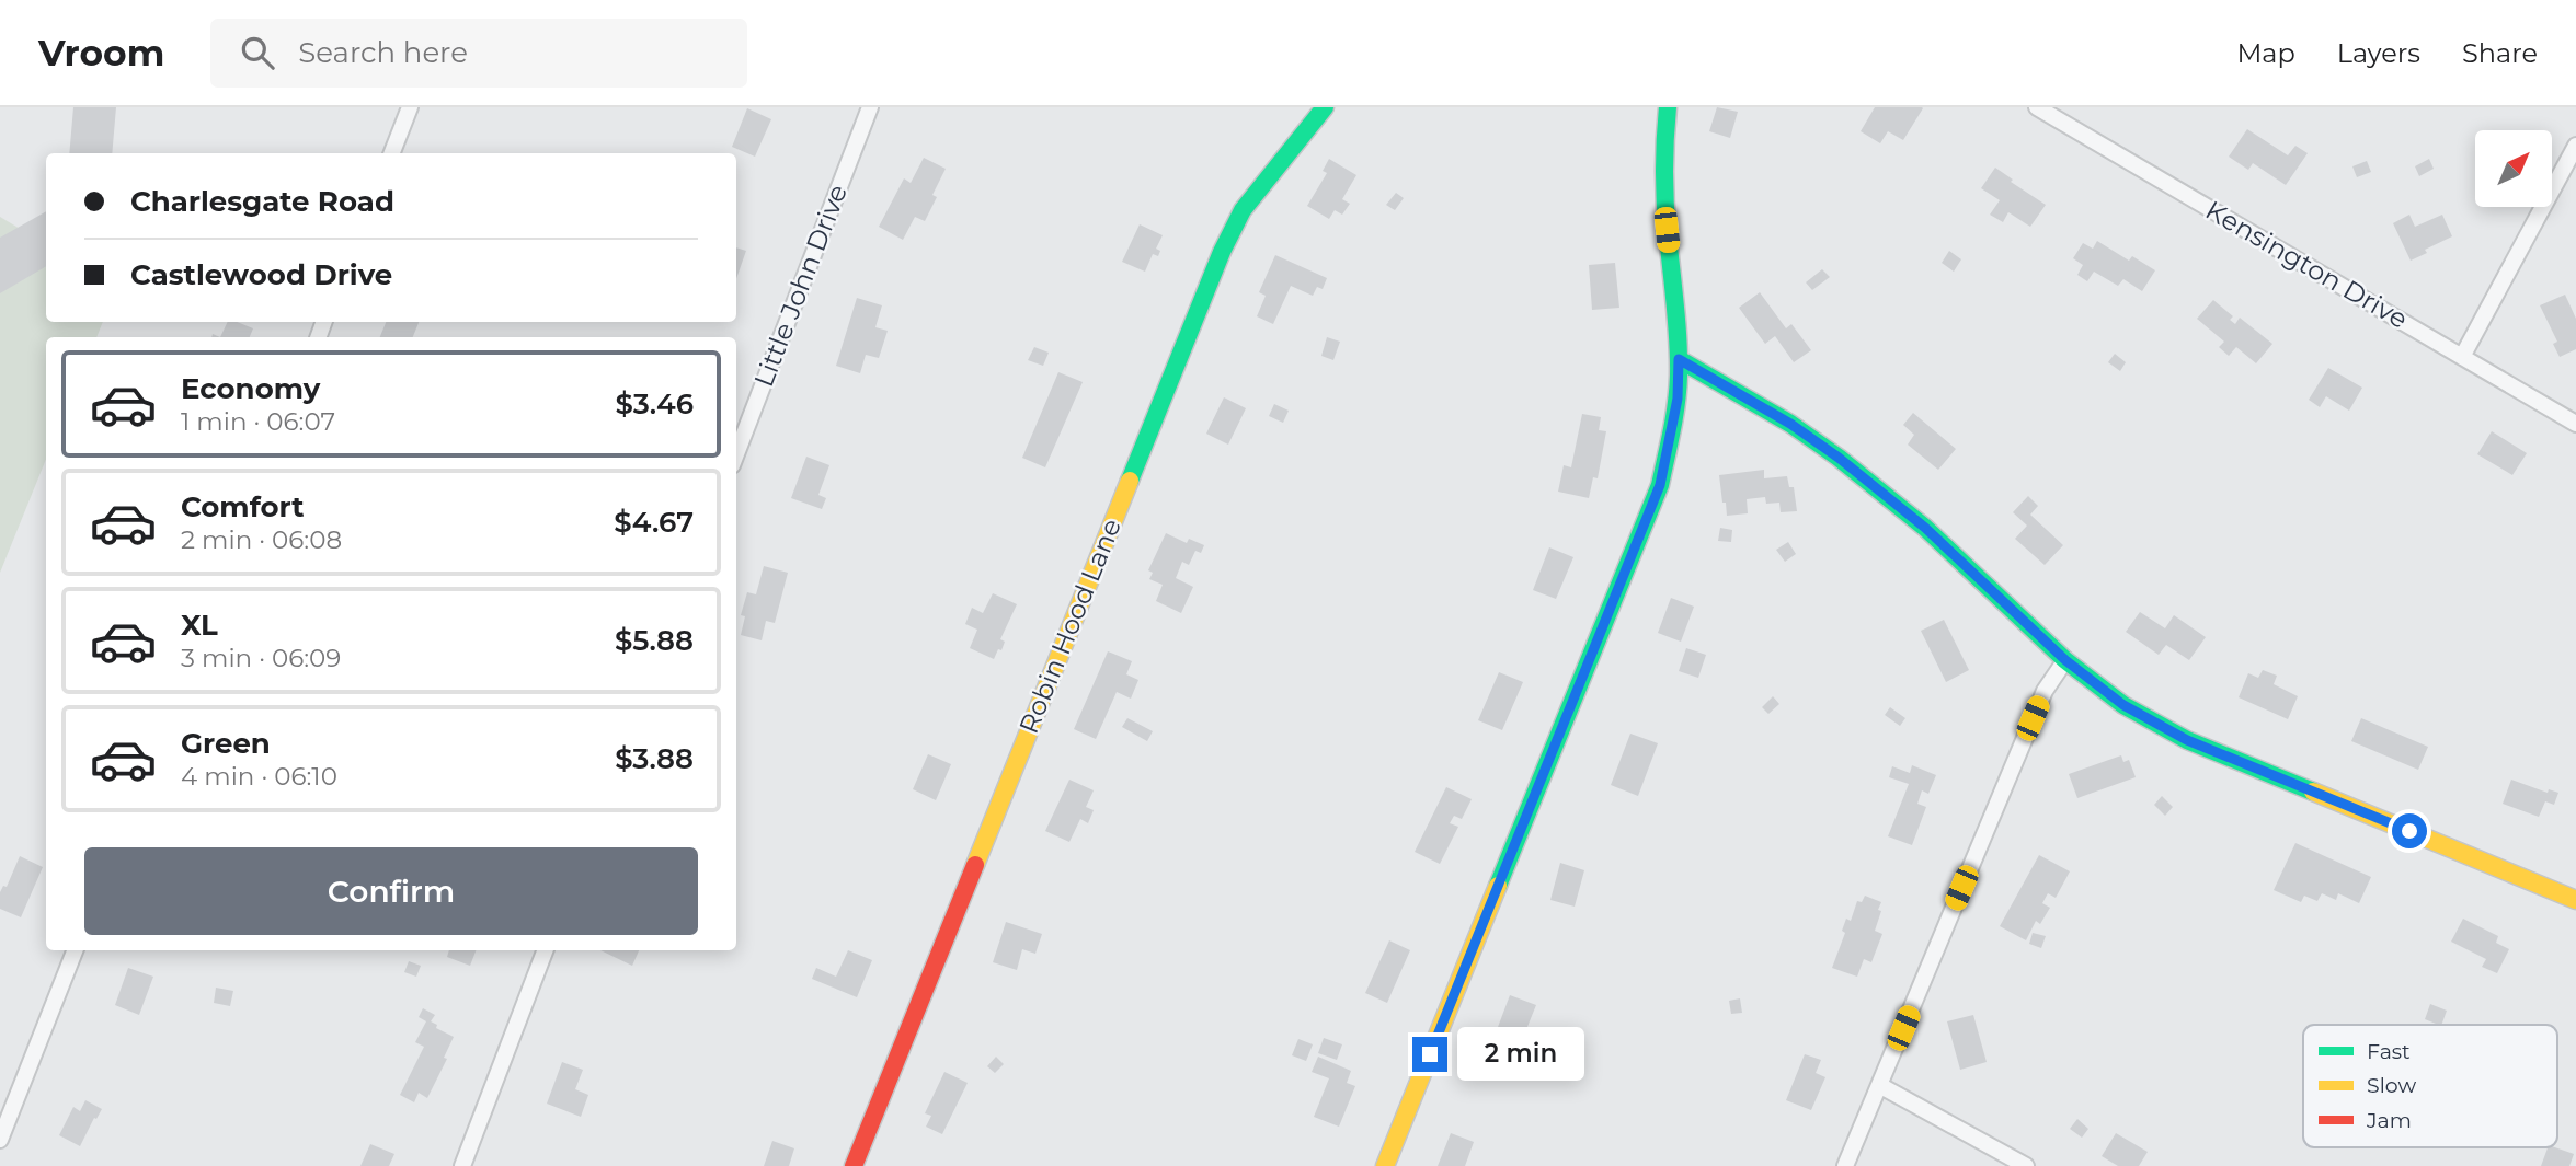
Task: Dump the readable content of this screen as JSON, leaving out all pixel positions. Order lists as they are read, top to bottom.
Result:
{
  "streets": {
    "street": ["Kensington Drive", "Little John Drive", "Robin Hood Lane"]
  },
  "legend": ["Fast", "Slow", "Jam"],
  "north": "top right",
  "page": {
    "header": "Vroom",
    "search": "Search here",
    "nav": ["Map", "Layers", "Share"],
    "banner": ["Charlesgate Road", "Castlewood Drive"],
    "list": [
      {
        "name": "Economy",
        "note": "1 min · 06:07",
        "value": "$3.46"
      },
      {
        "name": "Comfort",
        "note": "2 min · 06:08",
        "value": "$4.67"
      },
      {
        "name": "XL",
        "note": "3 min · 06:09",
        "value": "$5.88"
      },
      {
        "name": "Green",
        "note": "4 min · 06:10",
        "value": "$3.88"
      }
    ],
    "buttons": "Confirm",
    "bubble": "2 min"
  }
}
